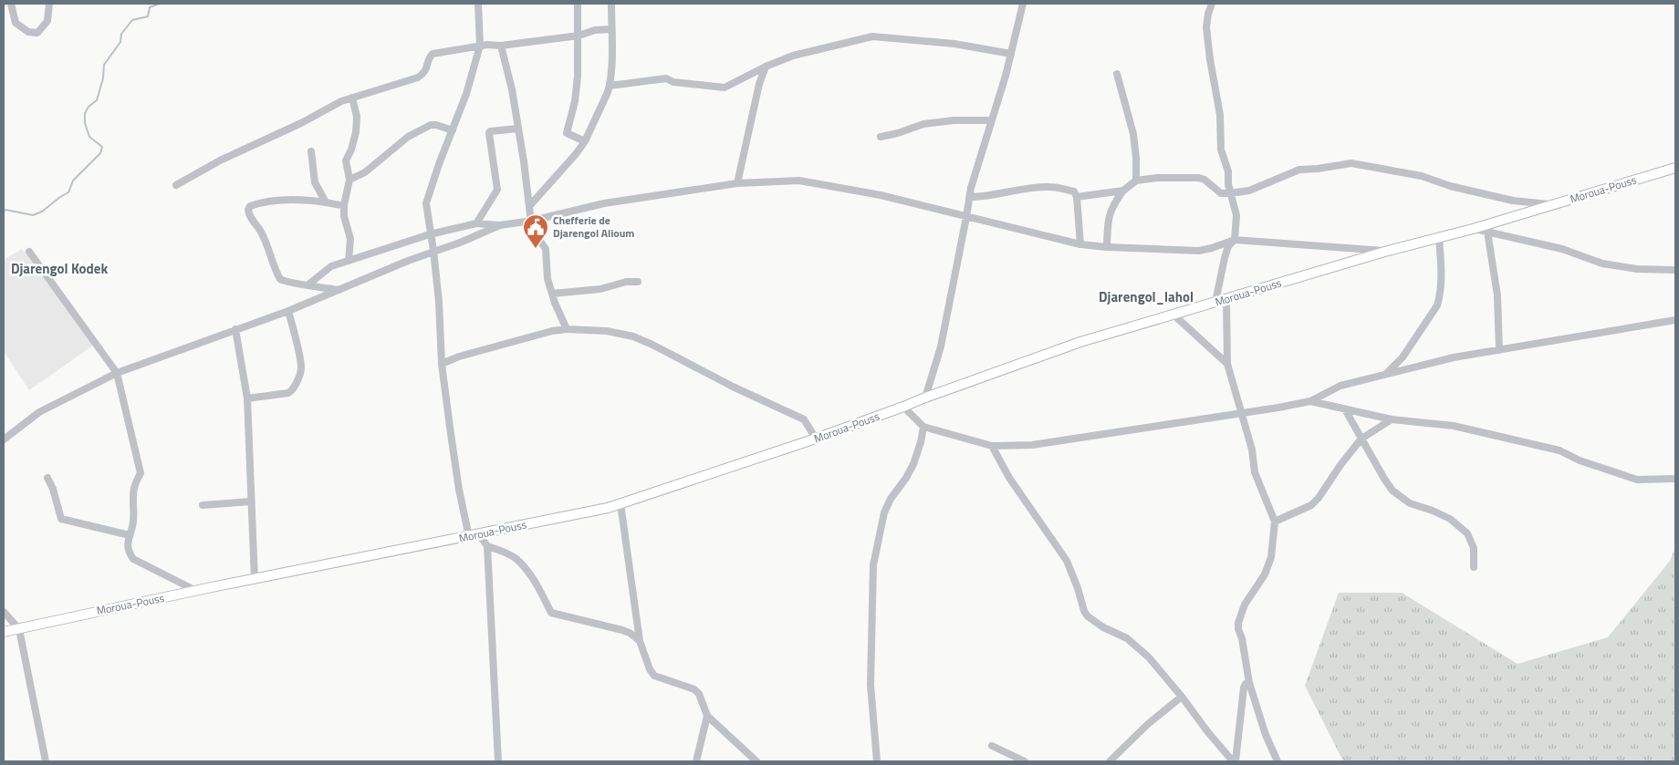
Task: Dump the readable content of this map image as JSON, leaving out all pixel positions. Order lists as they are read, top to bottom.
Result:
{
  "streets": {
    "main road": ["Moroua-Pouss"]
  },
  "districts": ["Djarengol Kodek", "Djarengol_lahol"],
  "places": {
    "public building": ["Chefferie de Djarengol Alioum"]
  }
}
